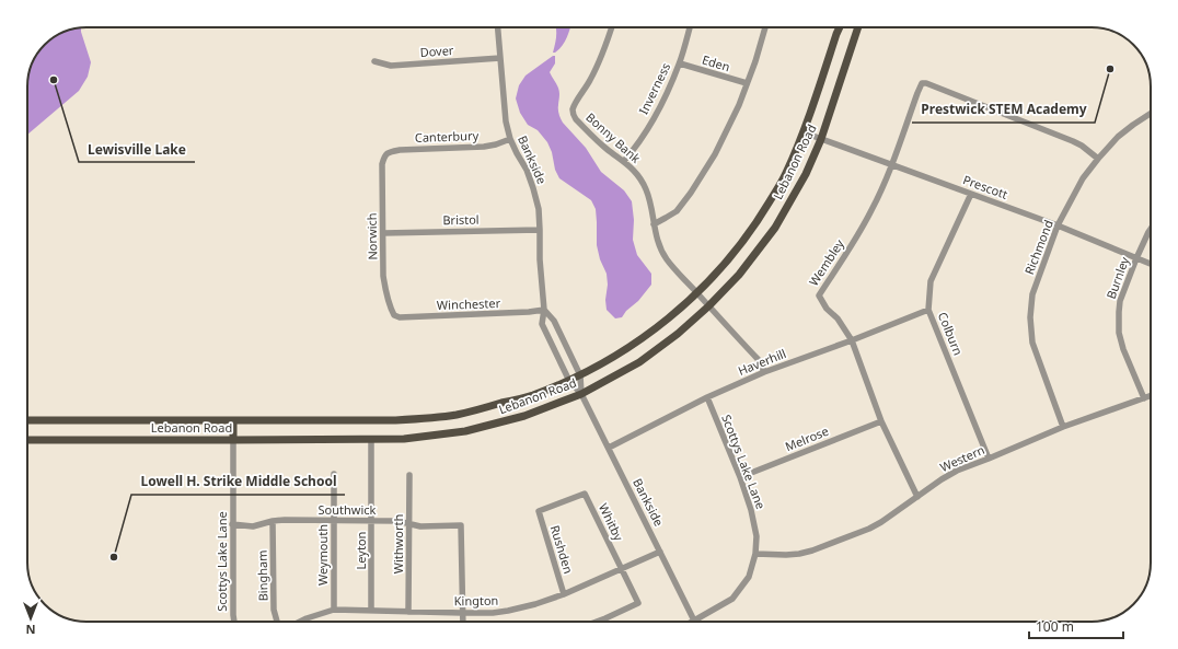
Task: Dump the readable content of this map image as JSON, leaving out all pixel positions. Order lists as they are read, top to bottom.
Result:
{
  "streets": {
    "main road": ["Lebanon Road"],
    "street": [
      "Dover",
      "Eden",
      "Inverness",
      "Canterbury",
      "Bonny Bank",
      "Bankside",
      "Prescott",
      "Bristol",
      "Norwich",
      "Richmond",
      "Wembley",
      "Burnley",
      "Winchester",
      "Colburn",
      "Haverhill",
      "Melrose",
      "Western",
      "Scottys Lake Lane",
      "Southwick",
      "Whitby",
      "Withworth",
      "Rushden",
      "Leyton",
      "Weymouth",
      "Bingham",
      "Kington"
    ]
  },
  "crossings": [
    ["Dover", "Bankside"],
    ["Eden", "Inverness"],
    ["Inverness", "Bonny Bank"],
    ["Canterbury", "Bankside"],
    ["Canterbury", "Norwich"],
    ["Bonny Bank", "Lebanon Road"],
    ["Bonny Bank", "Haverhill"],
    ["Bankside", "Lebanon Road"],
    ["Bankside", "Bristol"],
    ["Bankside", "Winchester"],
    ["Bankside", "Haverhill"],
    ["Bankside", "Scottys Lake Lane"],
    ["Bankside", "Kington"],
    ["Lebanon Road", "Prescott"],
    ["Lebanon Road", "Scottys Lake Lane"],
    ["Lebanon Road", "Leyton"],
    ["Prescott", "Richmond"],
    ["Prescott", "Wembley"],
    ["Prescott", "Burnley"],
    ["Prescott", "Colburn"],
    ["Bristol", "Norwich"],
    ["Norwich", "Winchester"],
    ["Richmond", "Wembley"],
    ["Richmond", "Western"],
    ["Wembley", "Haverhill"],
    ["Wembley", "Melrose"],
    ["Wembley", "Western"],
    ["Burnley", "Western"],
    ["Colburn", "Haverhill"],
    ["Colburn", "Western"],
    ["Haverhill", "Scottys Lake Lane"],
    ["Melrose", "Scottys Lake Lane"],
    ["Western", "Scottys Lake Lane"],
    ["Scottys Lake Lane", "Southwick"],
    ["Southwick", "Withworth"],
    ["Southwick", "Leyton"],
    ["Southwick", "Weymouth"],
    ["Southwick", "Bingham"],
    ["Southwick", "Kington"],
    ["Whitby", "Rushden"],
    ["Whitby", "Kington"],
    ["Withworth", "Kington"],
    ["Rushden", "Kington"],
    ["Leyton", "Kington"],
    ["Weymouth", "Kington"]
  ],
  "places": ["Prestwick STEM Academy", "Lewisville Lake", "Lowell H. Strike Middle School"],
  "scale_bar": "100 m",
  "north": "bottom"
}
